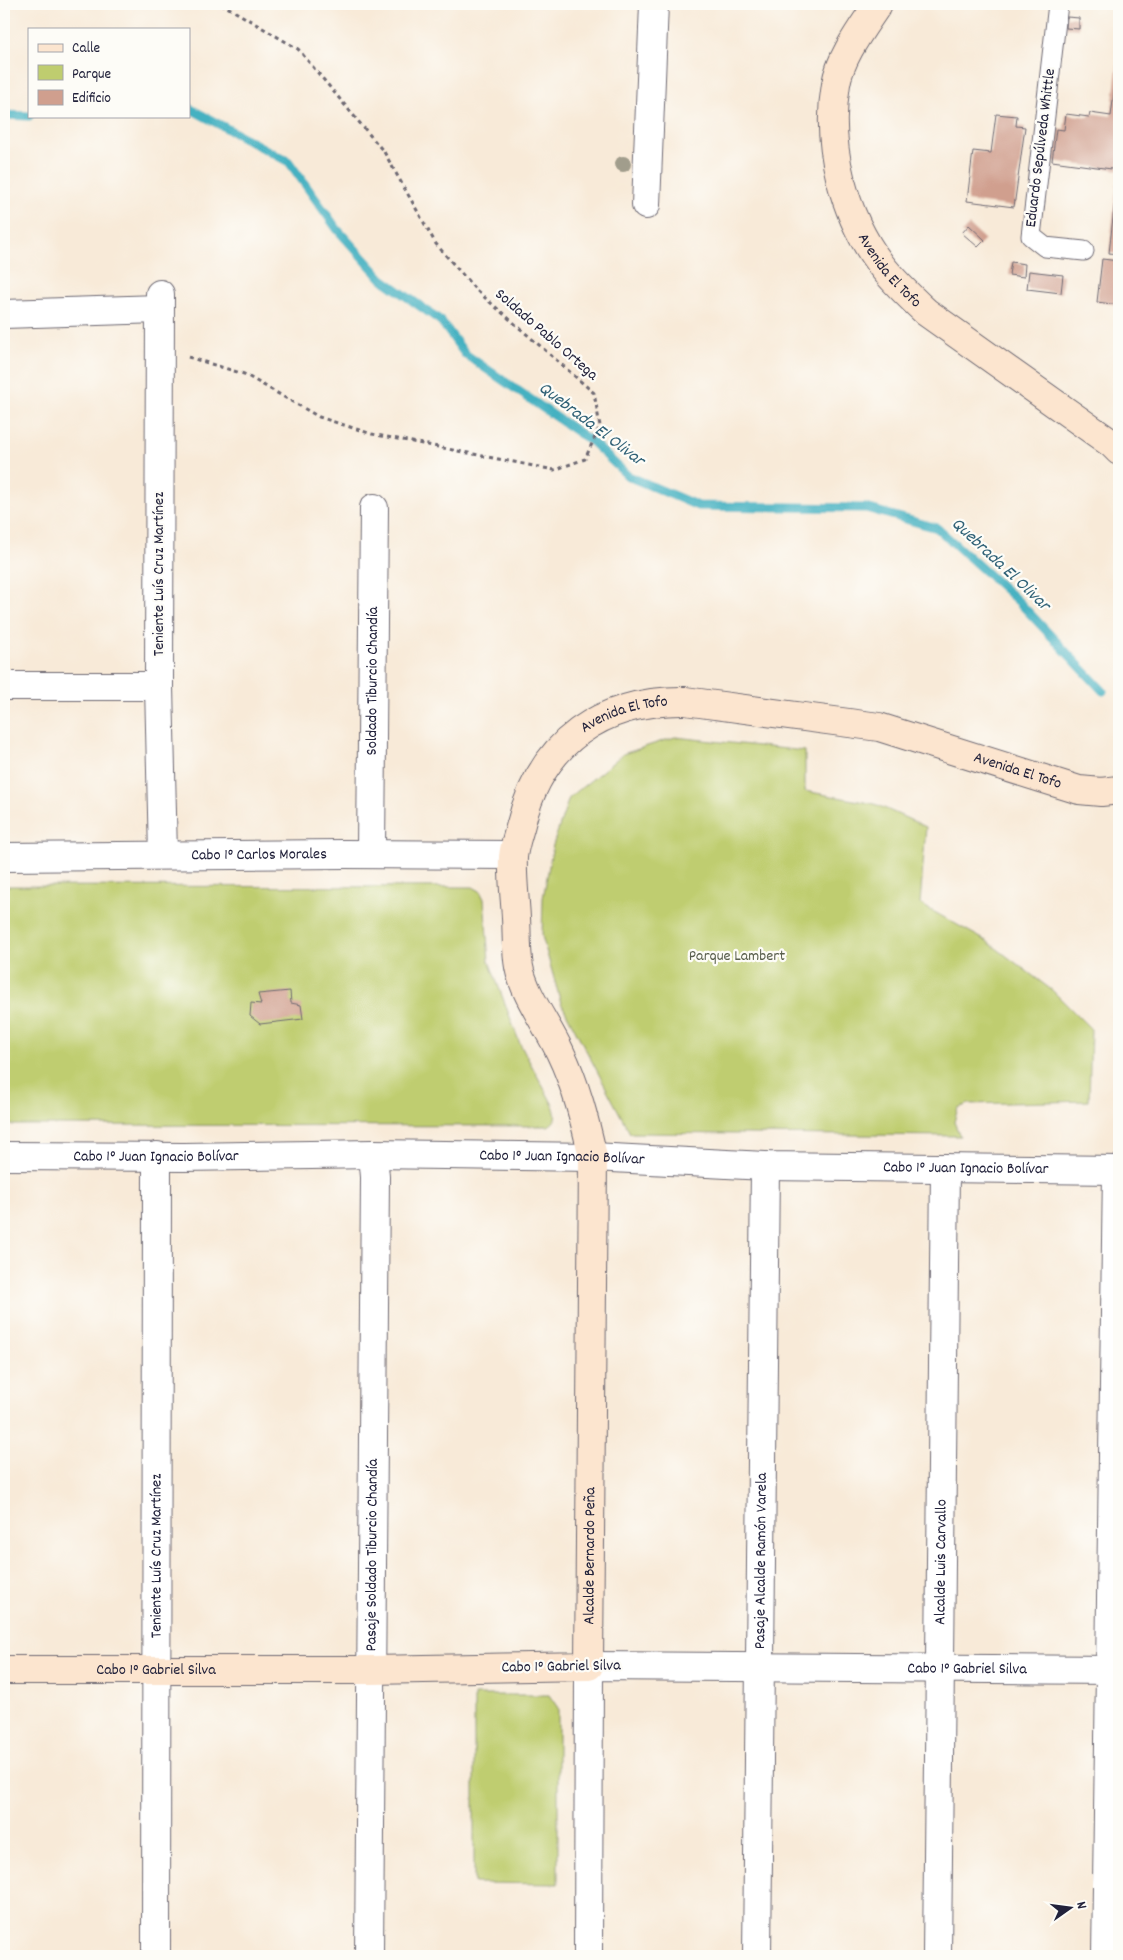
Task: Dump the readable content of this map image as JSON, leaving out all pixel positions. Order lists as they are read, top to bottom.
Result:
{
  "streets": {
    "street": [
      "Avenida El Tofo",
      "Teniente Luís Cruz Martínez",
      "Soldado Tiburcio Chandía",
      "Cabo 1° Carlos Morales",
      "Cabo 1° Juan Ignacio Bolívar",
      "Pasaje Soldado Tiburcio Chandía",
      "Alcalde Bernardo Peña",
      "Pasaje Alcalde Ramón Varela",
      "Alcalde Luis Carvallo",
      "Cabo 1° Gabriel Silva"
    ],
    "lane": ["Eduardo Sepúlveda Whittle"],
    "path": ["Soldado Pablo Ortega"]
  },
  "crossings": [
    ["Avenida El Tofo", "Cabo 1° Carlos Morales"],
    ["Avenida El Tofo", "Cabo 1° Juan Ignacio Bolívar"],
    ["Avenida El Tofo", "Alcalde Bernardo Peña"],
    ["Soldado Pablo Ortega", "Teniente Luís Cruz Martínez"],
    ["Teniente Luís Cruz Martínez", "Cabo 1° Carlos Morales"],
    ["Teniente Luís Cruz Martínez", "Cabo 1° Juan Ignacio Bolívar"],
    ["Teniente Luís Cruz Martínez", "Cabo 1° Gabriel Silva"],
    ["Soldado Tiburcio Chandía", "Cabo 1° Carlos Morales"],
    ["Cabo 1° Juan Ignacio Bolívar", "Pasaje Soldado Tiburcio Chandía"],
    ["Cabo 1° Juan Ignacio Bolívar", "Alcalde Bernardo Peña"],
    ["Cabo 1° Juan Ignacio Bolívar", "Pasaje Alcalde Ramón Varela"],
    ["Cabo 1° Juan Ignacio Bolívar", "Alcalde Luis Carvallo"],
    ["Pasaje Soldado Tiburcio Chandía", "Cabo 1° Gabriel Silva"],
    ["Alcalde Bernardo Peña", "Cabo 1° Gabriel Silva"],
    ["Pasaje Alcalde Ramón Varela", "Cabo 1° Gabriel Silva"],
    ["Alcalde Luis Carvallo", "Cabo 1° Gabriel Silva"]
  ],
  "water": ["Quebrada El Olivar"],
  "parks": ["Parque Lambert"],
  "legend": ["Calle", "Parque", "Edificio"],
  "north": "right"
}
